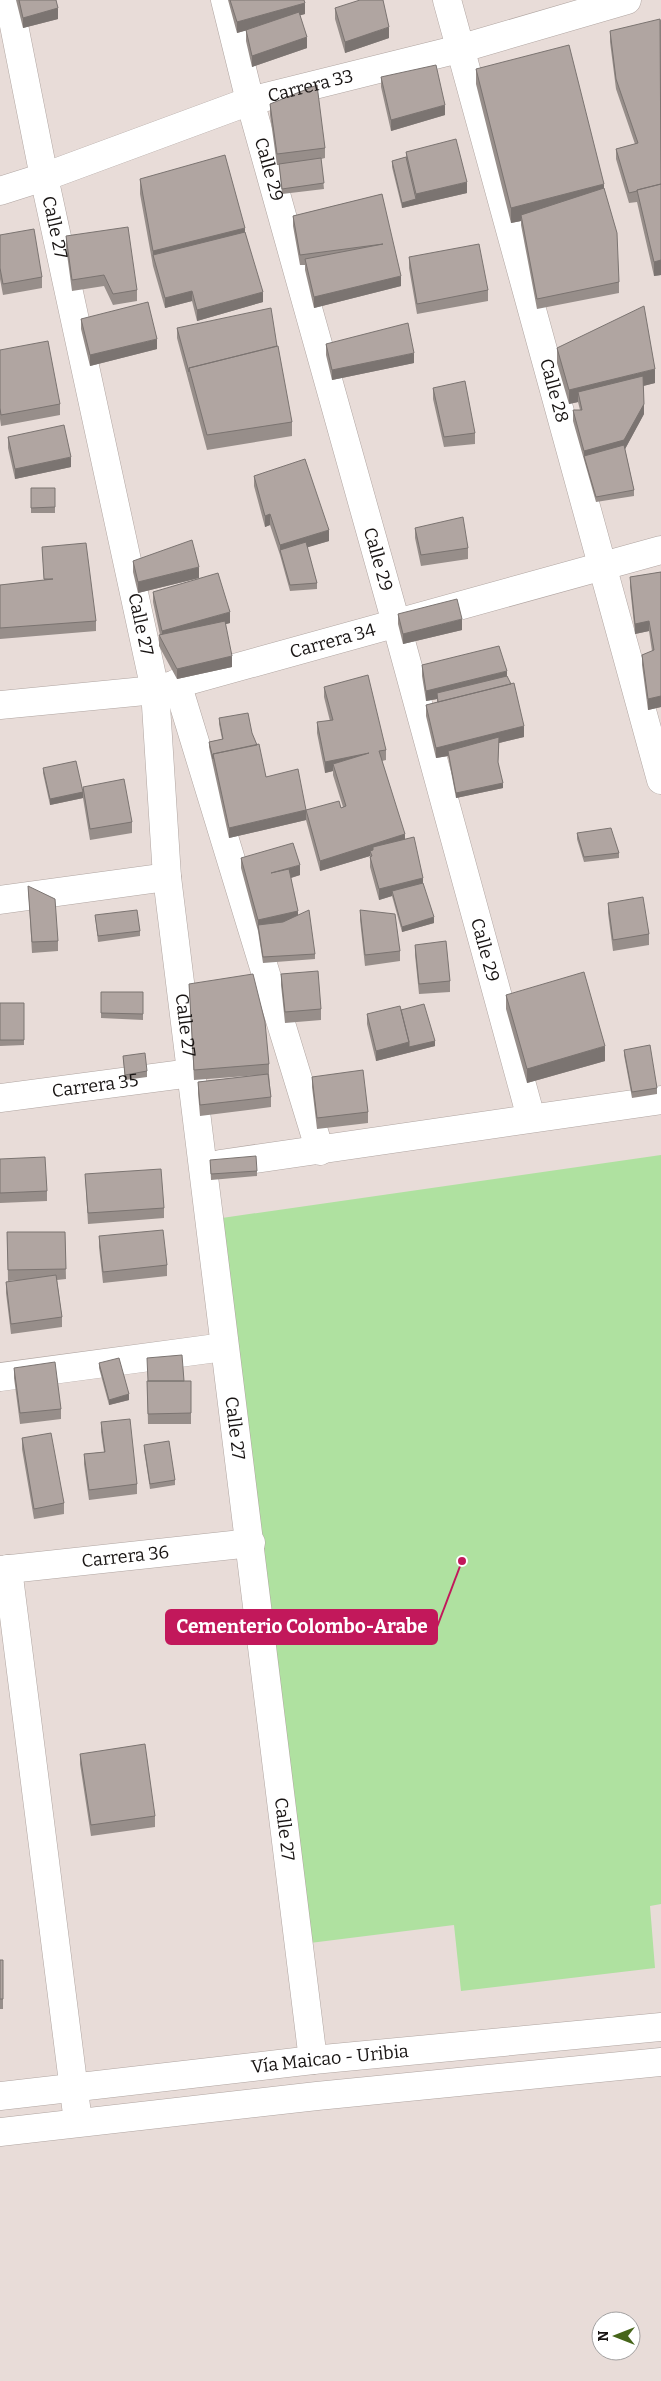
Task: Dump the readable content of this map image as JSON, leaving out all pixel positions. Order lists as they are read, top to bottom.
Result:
{
  "streets": {
    "street": [
      "Carrera 33",
      "Calle 29",
      "Calle 27",
      "Calle 28",
      "Carrera 34",
      "Carrera 35",
      "Carrera 36",
      "Vía Maicao - Uribia"
    ]
  },
  "crossings": [
    ["Carrera 33", "Calle 29"],
    ["Carrera 33", "Calle 27"],
    ["Carrera 33", "Calle 28"],
    ["Calle 29", "Carrera 34"],
    ["Calle 27", "Carrera 34"],
    ["Calle 27", "Carrera 35"],
    ["Calle 27", "Carrera 36"],
    ["Calle 27", "Vía Maicao - Uribia"],
    ["Calle 28", "Carrera 34"]
  ],
  "places": ["Cementerio Colombo-Arabe"],
  "north": "left"
}
